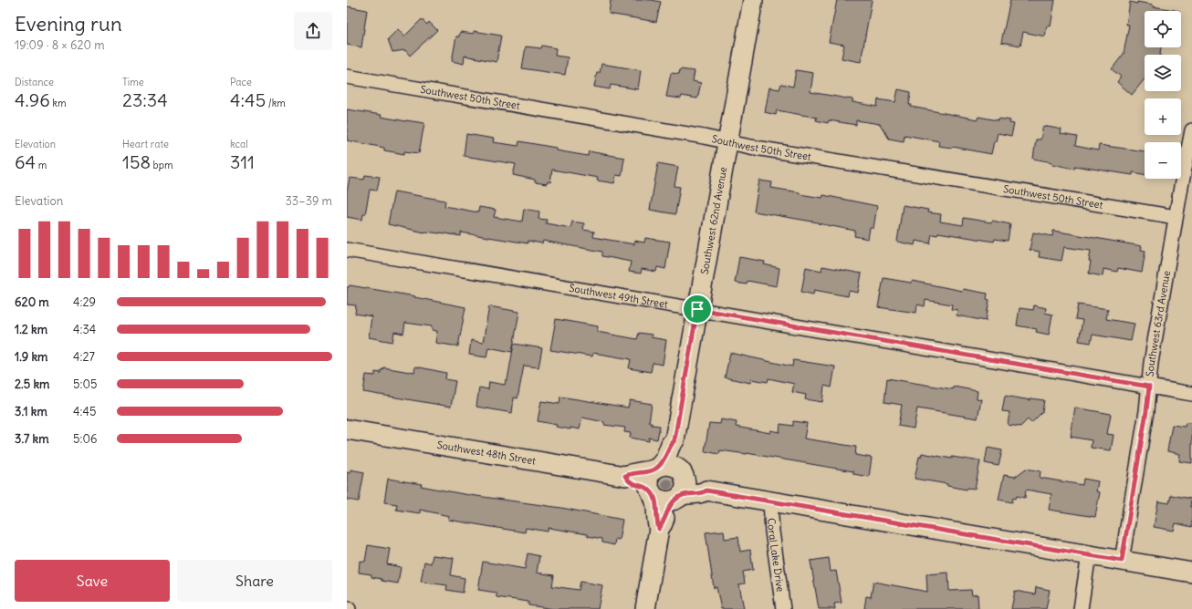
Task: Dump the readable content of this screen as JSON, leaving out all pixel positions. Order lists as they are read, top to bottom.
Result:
{
  "streets": {
    "street": [
      "Southwest 50th Street",
      "Southwest 62nd Avenue",
      "Southwest 49th Street",
      "Southwest 63rd Avenue",
      "Southwest 48th Street",
      "Coral Lake Drive"
    ]
  },
  "crossings": [
    ["Southwest 50th Street", "Southwest 62nd Avenue"],
    ["Southwest 50th Street", "Southwest 63rd Avenue"],
    ["Southwest 62nd Avenue", "Southwest 49th Street"],
    ["Southwest 62nd Avenue", "Southwest 48th Street"],
    ["Southwest 49th Street", "Southwest 63rd Avenue"]
  ],
  "page": {
    "heading": ["Evening run", "19:09 · 8 × 620 m"],
    "map_buttons": ["+", "−"],
    "stats": [
      ["Distance", "4.96 km"],
      ["Time", "23:34"],
      ["Pace", "4:45 /km"],
      ["Elevation", "64 m"],
      ["Heart rate", "158 bpm"],
      ["kcal", "311"]
    ],
    "chart": ["Elevation", "33–39 m"],
    "list": [
      {
        "name": "620 m",
        "note": "4:29"
      },
      {
        "name": "1.2 km",
        "note": "4:34"
      },
      {
        "name": "1.9 km",
        "note": "4:27"
      },
      {
        "name": "2.5 km",
        "note": "5:05"
      },
      {
        "name": "3.1 km",
        "note": "4:45"
      },
      {
        "name": "3.7 km",
        "note": "5:06"
      }
    ],
    "buttons": ["Save", "Share"]
  }
}
